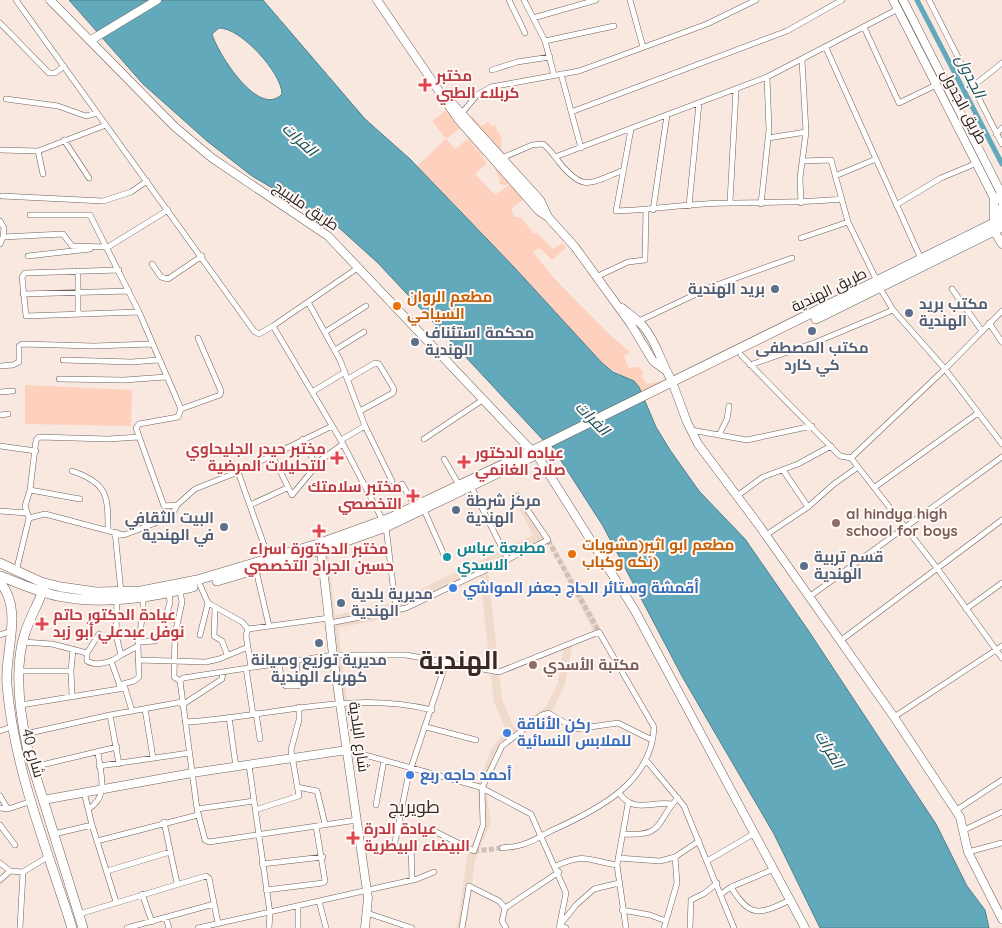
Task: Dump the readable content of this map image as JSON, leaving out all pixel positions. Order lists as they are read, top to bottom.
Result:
{
  "streets": {
    "main road": ["طريق الهندية", "شارع 40"],
    "street": ["طريق الجدول", "طريق مليبيج", "شارع البلدية"]
  },
  "crossings": [
    ["طريق الجدول", "طريق الهندية"]
  ],
  "districts": ["الهندية", "طويريج"],
  "water": ["الجدول", "الفرات"],
  "places": {
    "health": [
      "مختبر كربلاء الطبي",
      "مختبر حيدر الجليحاوي للتحليلات المرضية",
      "عياده الدكتور صلاح الغانمي",
      "مختبر سلامتك التخصصي",
      "مختبر الدكتورة اسراء حسين الجراح التخصصي",
      "عيادة الدكتور حاتم نوفل عبدعلي أبو زبد",
      "عيادة الدرة البيضاء البيطرية"
    ],
    "other": [
      "بريد الهندية",
      "مطعم الروان السياحي",
      "مكتب بريد الهندية",
      "مكتب المصطفى كي كارد",
      "محكمة استئناف الهندية",
      "مركز شرطة الهندية",
      "al hindya high school for boys",
      "البيت الثقافي في الهندية",
      "مطعم ابو اثير(مشويات تكه وكباب)",
      "مطبعة عباس الاسدي",
      "قسم تربية الهندية",
      "أقمشة وستائر الحاج جعفر المواشي",
      "مديرية بلدية الهندية",
      "مديرية توزيع وصيانة كهرباء الهندية",
      "مكتبة الأسدي",
      "ركن الأناقة للملابس النسائية",
      "أحمد حاجه ربع"
    ]
  }
}
